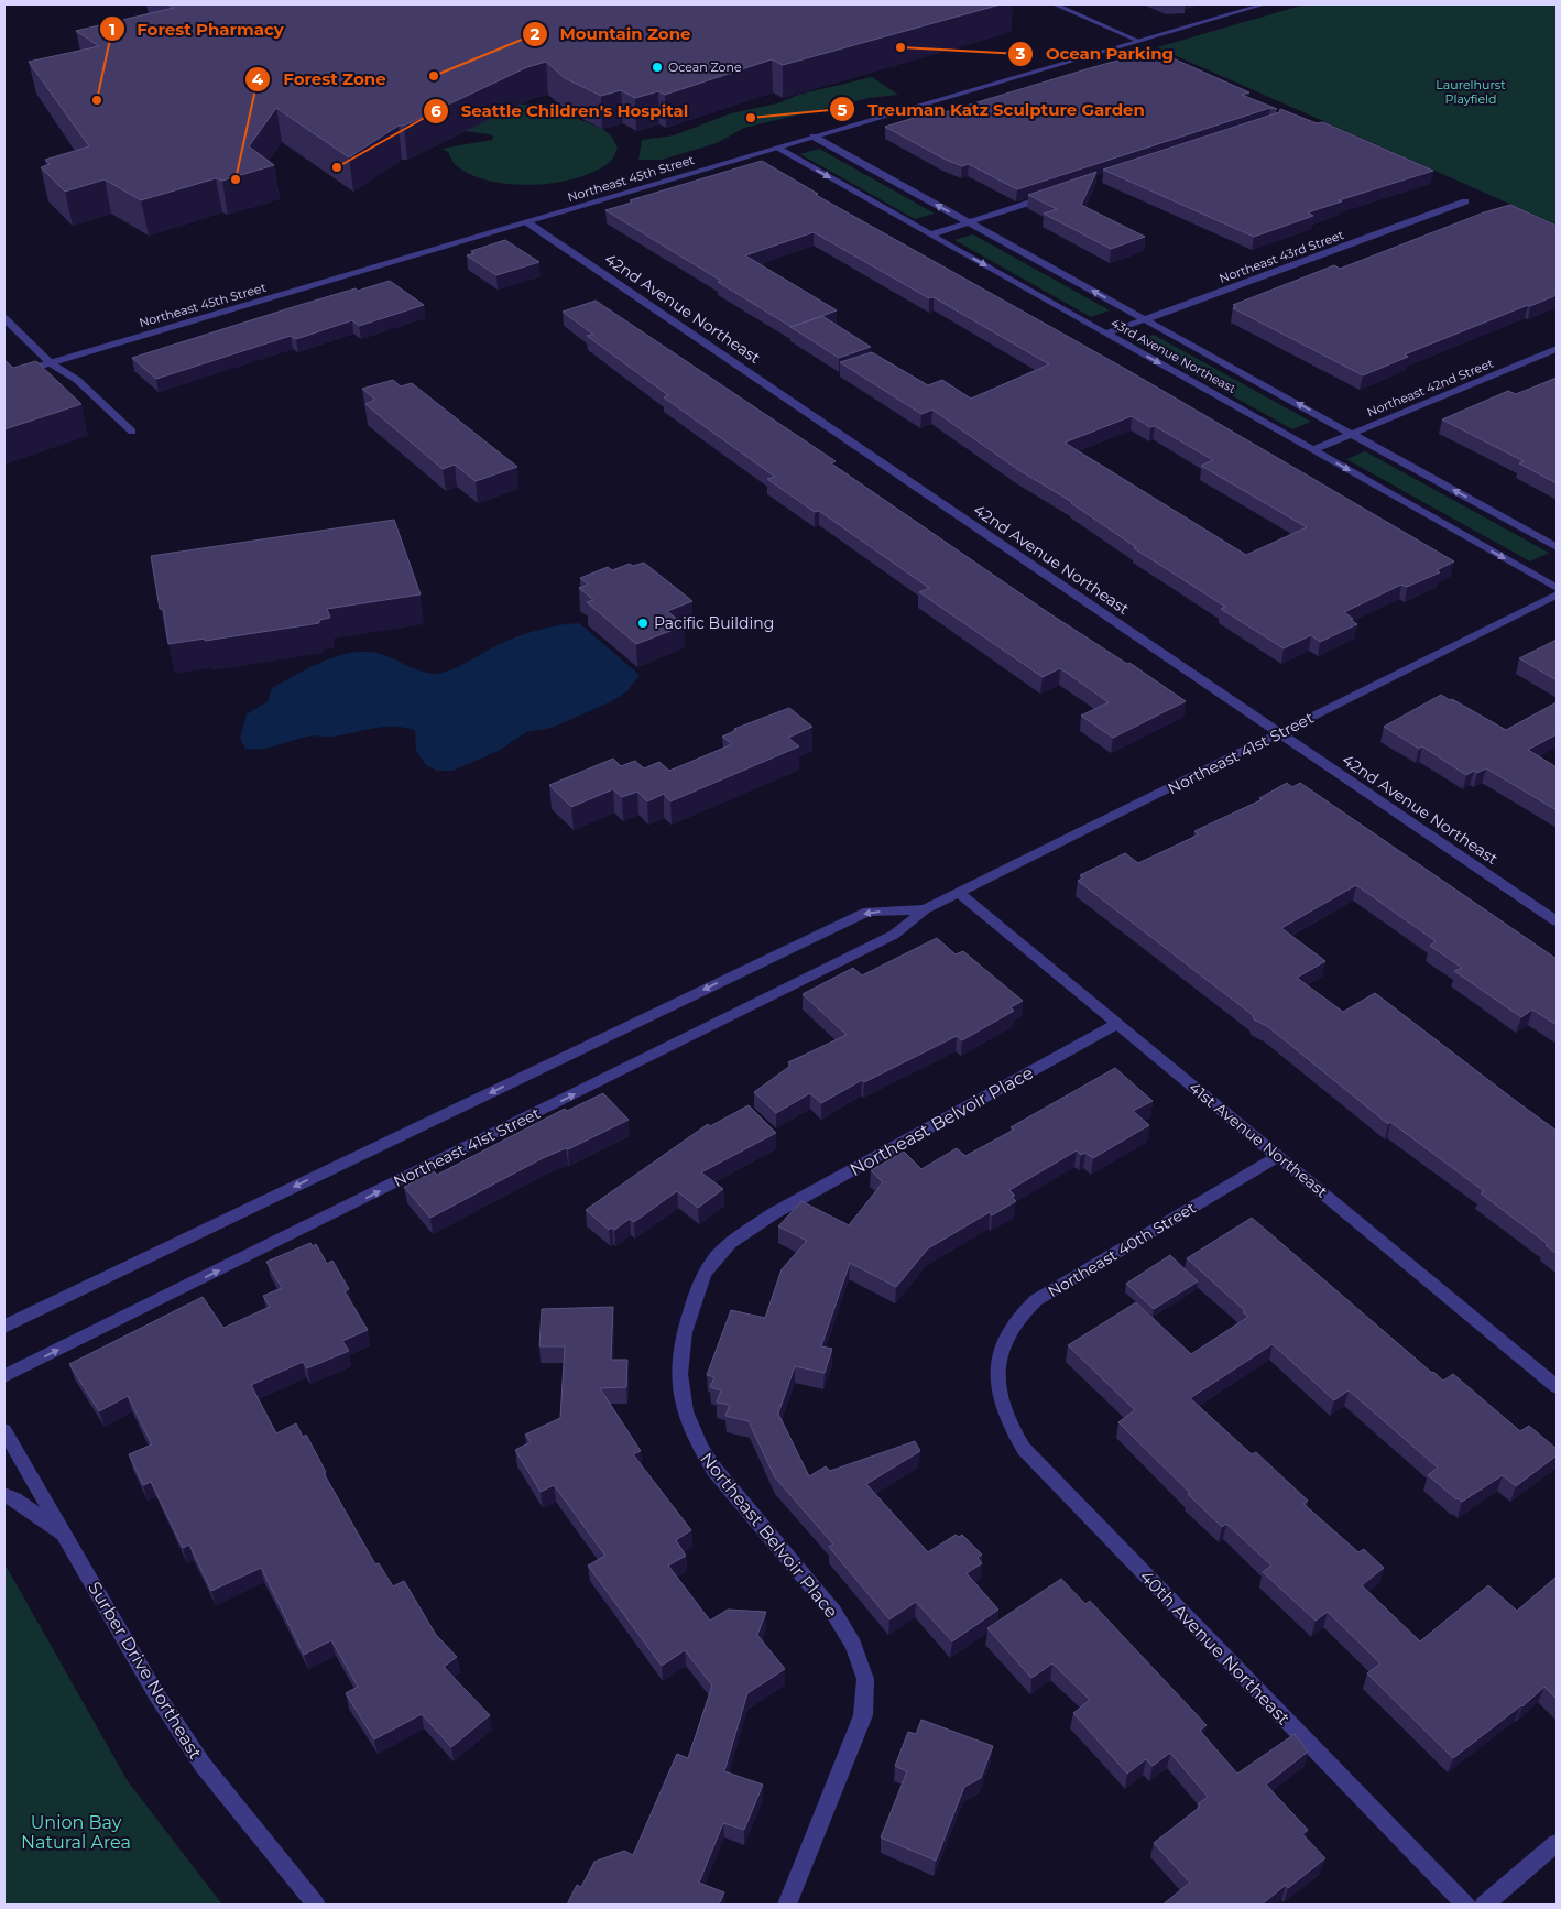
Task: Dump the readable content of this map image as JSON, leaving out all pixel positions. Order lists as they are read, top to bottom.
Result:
{
  "streets": {
    "street": [
      "Northeast 45th Street",
      "Northeast 43rd Street",
      "42nd Avenue Northeast",
      "43rd Avenue Northeast",
      "Northeast 42nd Street",
      "Northeast 41st Street",
      "Northeast Belvoir Place",
      "41st Avenue Northeast",
      "Northeast 40th Street",
      "40th Avenue Northeast",
      "Surber Drive Northeast"
    ]
  },
  "crossings": [
    ["Northeast 45th Street", "42nd Avenue Northeast"],
    ["Northeast 45th Street", "43rd Avenue Northeast"],
    ["Northeast 43rd Street", "43rd Avenue Northeast"],
    ["42nd Avenue Northeast", "Northeast 41st Street"],
    ["43rd Avenue Northeast", "Northeast 42nd Street"],
    ["Northeast 41st Street", "41st Avenue Northeast"],
    ["Northeast Belvoir Place", "41st Avenue Northeast"],
    ["41st Avenue Northeast", "Northeast 40th Street"],
    ["Northeast 40th Street", "40th Avenue Northeast"]
  ],
  "parks": ["Laurelhurst Playfield", "Union Bay Natural Area"],
  "places": [
    "Ocean Parking",
    "Ocean Zone",
    "Mountain Zone",
    "Forest Pharmacy",
    "Treuman Katz Sculpture Garden",
    "Seattle Children's Hospital",
    "Forest Zone",
    "Pacific Building"
  ]
}
